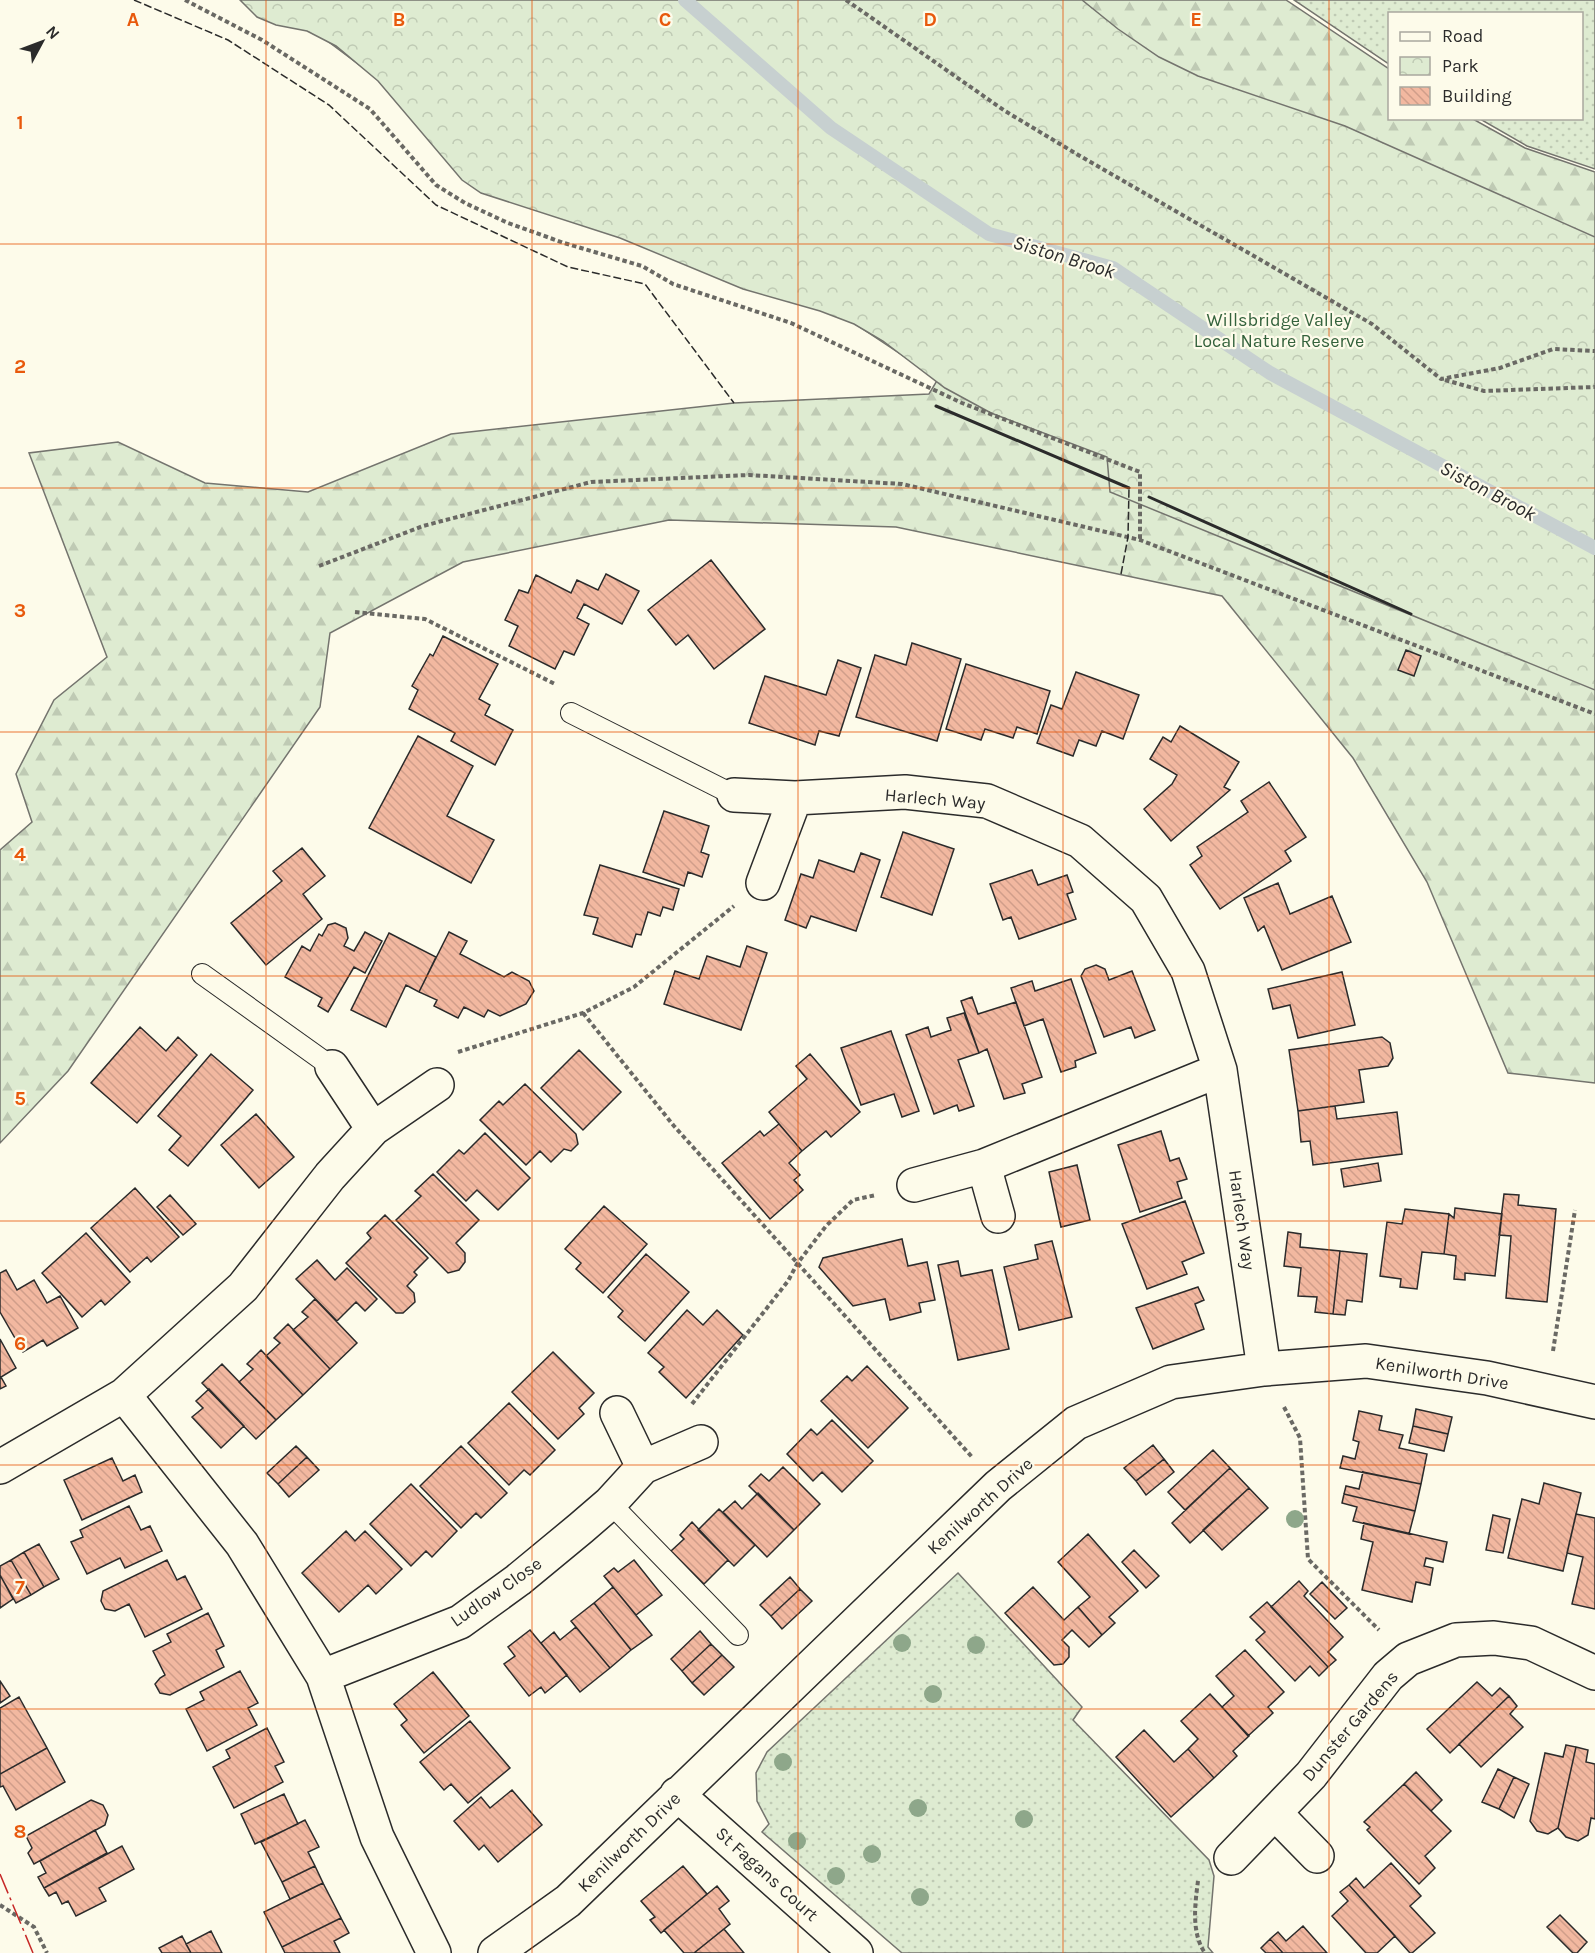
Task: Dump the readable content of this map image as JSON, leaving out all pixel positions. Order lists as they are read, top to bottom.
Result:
{
  "streets": {
    "street": [
      "Harlech Way",
      "Kenilworth Drive",
      "Ludlow Close",
      "Dunster Gardens",
      "St Fagans Court"
    ]
  },
  "crossings": [
    ["Harlech Way", "Kenilworth Drive"],
    ["Kenilworth Drive", "St Fagans Court"]
  ],
  "water": ["Siston Brook"],
  "parks": ["Willsbridge Valley Local Nature Reserve"],
  "legend": ["Road", "Park", "Building"],
  "north": "top right",
  "grid": {
    "columns": [
      "A",
      "B",
      "C",
      "D",
      "E"
    ],
    "rows": [
      "1",
      "2",
      "3",
      "4",
      "5",
      "6",
      "7",
      "8"
    ]
  }
}
